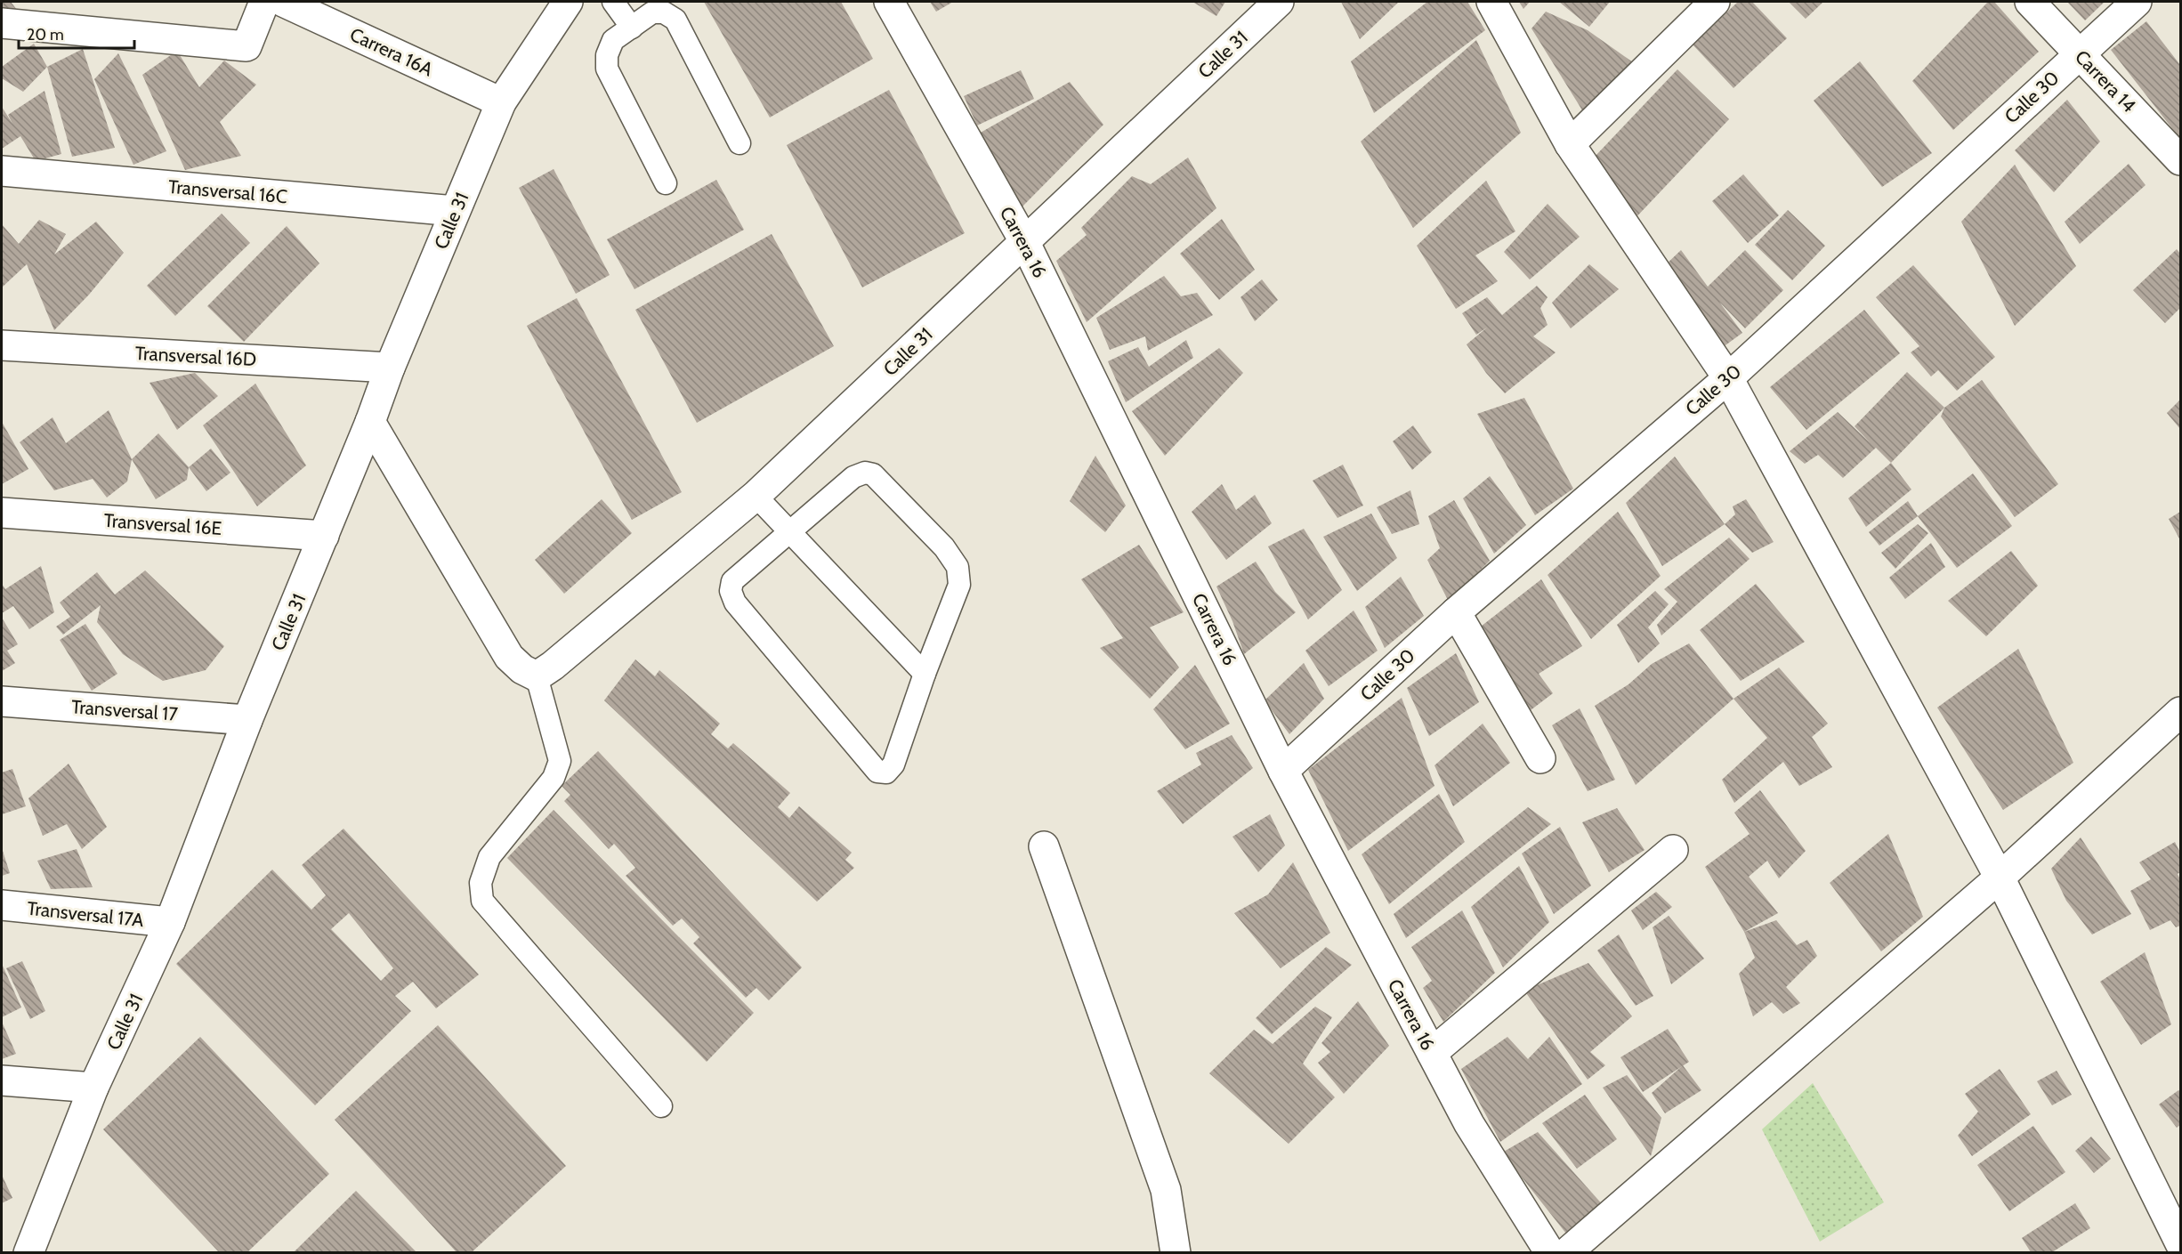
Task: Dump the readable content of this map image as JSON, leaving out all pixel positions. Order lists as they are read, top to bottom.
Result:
{
  "streets": {
    "street": [
      "Carrera 16A",
      "Calle 31",
      "Carrera 14",
      "Calle 30",
      "Transversal 16C",
      "Carrera 16",
      "Transversal 16D",
      "Transversal 16E",
      "Transversal 17",
      "Transversal 17A"
    ]
  },
  "crossings": [
    ["Carrera 16A", "Calle 31"],
    ["Calle 31", "Transversal 16C"],
    ["Calle 31", "Carrera 16"],
    ["Calle 31", "Transversal 16D"],
    ["Calle 31", "Transversal 16E"],
    ["Calle 31", "Transversal 17"],
    ["Calle 31", "Transversal 17A"],
    ["Carrera 14", "Calle 30"],
    ["Calle 30", "Carrera 16"]
  ],
  "scale_bar": "20 m"
}
